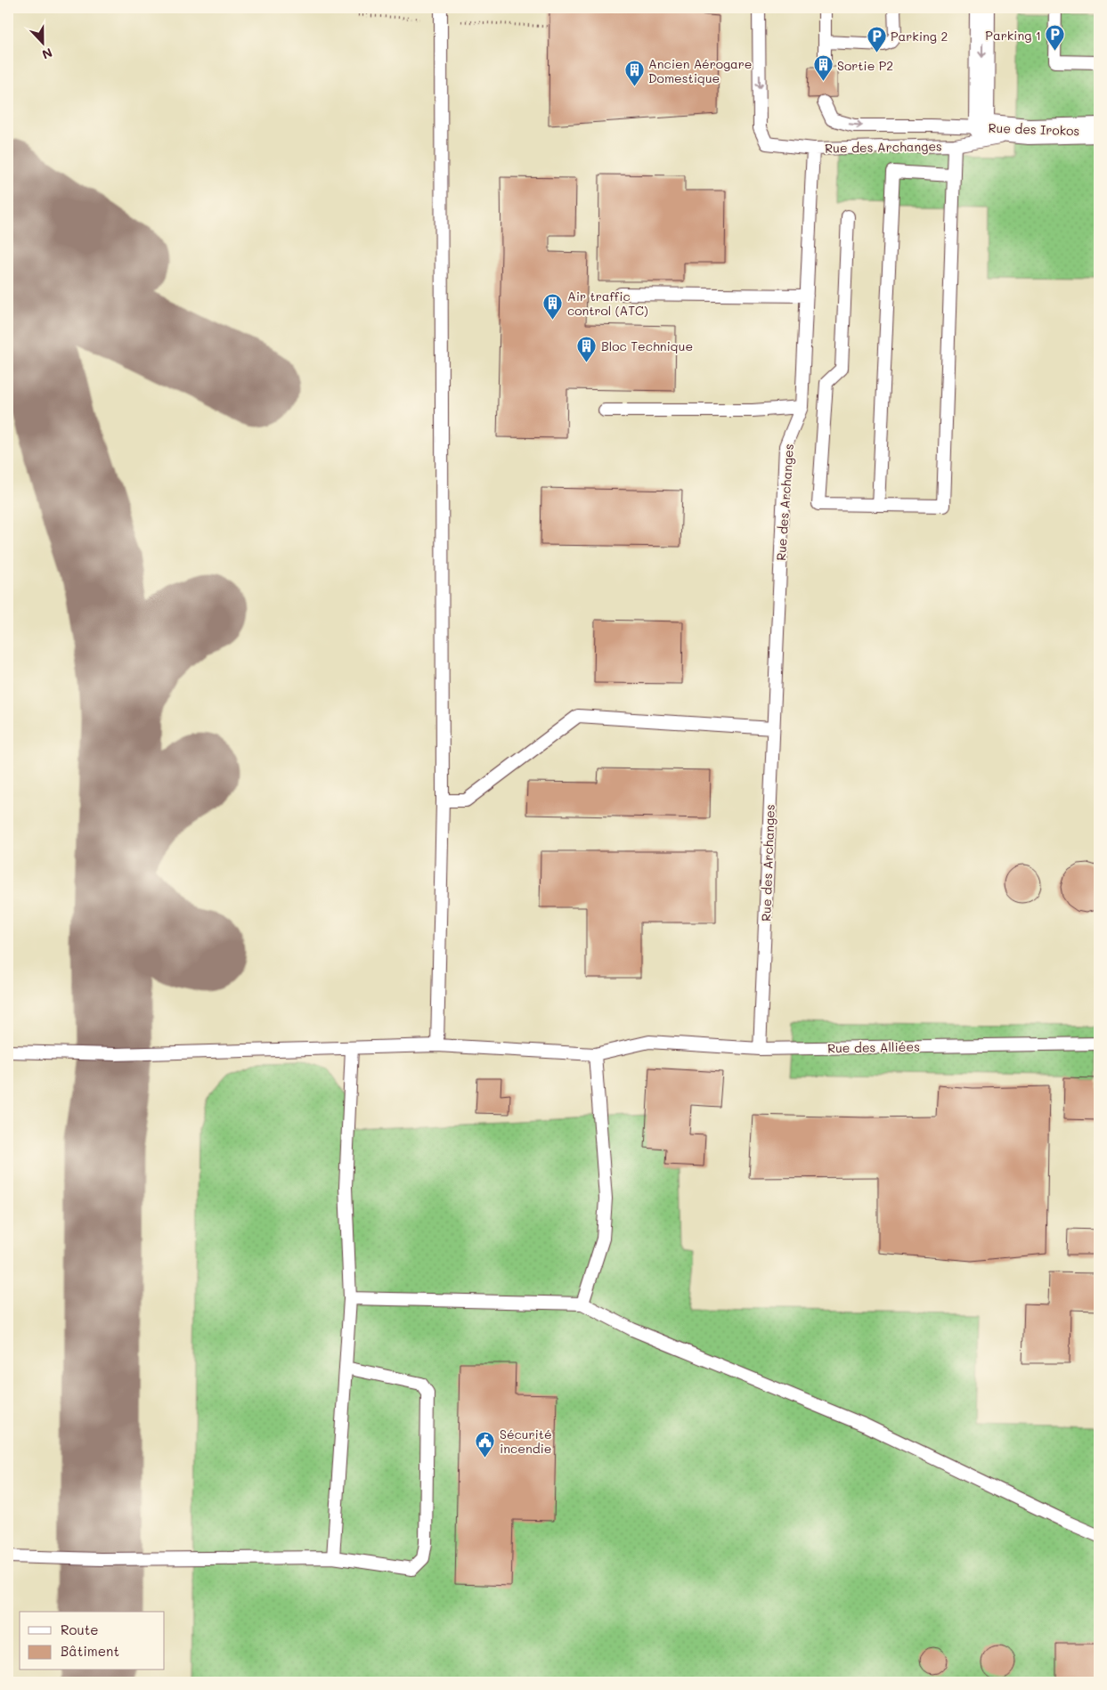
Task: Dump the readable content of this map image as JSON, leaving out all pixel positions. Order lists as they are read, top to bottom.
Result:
{
  "streets": {
    "main road": ["Rue des Irokos"],
    "lane": ["Rue des Archanges", "Rue des Alliées"]
  },
  "crossings": [
    ["Rue des Irokos", "Rue des Archanges"],
    ["Rue des Archanges", "Rue des Alliées"]
  ],
  "one_way": ["Rue des Irokos"],
  "places": {
    "parking": ["Parking 1", "Parking 2"],
    "building": [
      "Sortie P2",
      "Ancien Aérogare Domestique",
      "Air traffic control (ATC)",
      "Bloc Technique"
    ],
    "public building": ["Sécurité incendie"]
  },
  "legend": ["Route", "Bâtiment"],
  "north": "bottom"
}
